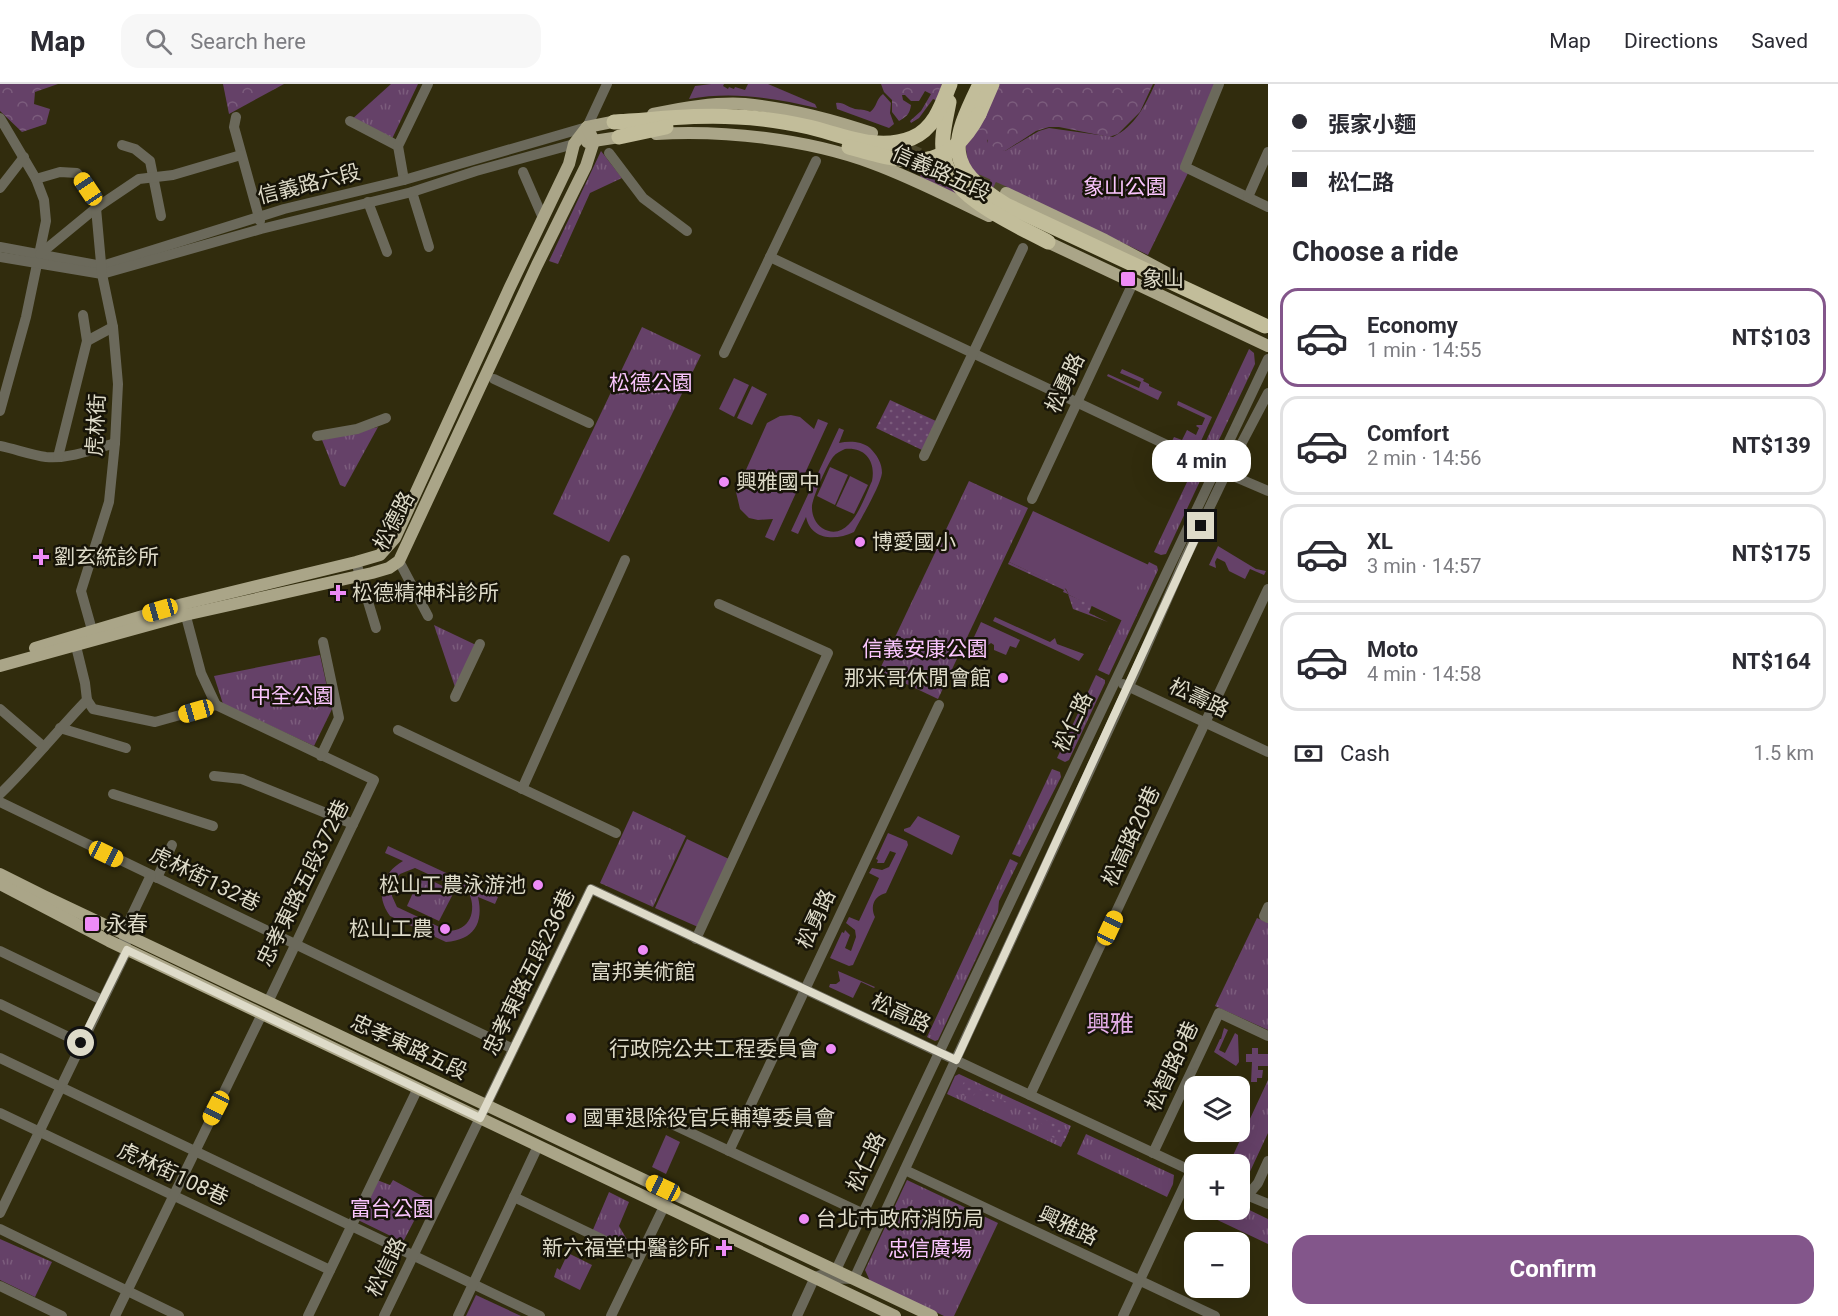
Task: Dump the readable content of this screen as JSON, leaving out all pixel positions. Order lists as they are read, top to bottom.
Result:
{
  "streets": {
    "main road": ["信義路五段", "松德路", "忠孝東路五段"],
    "street": [
      "信義路六段",
      "松勇路",
      "虎林街",
      "松壽路",
      "松仁路",
      "松高路20巷",
      "虎林街132巷",
      "忠孝東路五段372巷",
      "忠孝東路五段236巷",
      "松高路",
      "松智路9巷",
      "虎林街108巷",
      "興雅路",
      "松信路"
    ]
  },
  "crossings": [
    ["信義路五段", "信義路六段"],
    ["信義路五段", "松勇路"],
    ["信義路五段", "松德路"],
    ["信義路六段", "虎林街"],
    ["信義路六段", "松德路"],
    ["松勇路", "松高路"],
    ["虎林街", "松德路"],
    ["松壽路", "松仁路"],
    ["松壽路", "松高路20巷"],
    ["松仁路", "松高路"],
    ["松仁路", "忠孝東路五段"],
    ["松仁路", "興雅路"],
    ["松高路20巷", "松高路"],
    ["虎林街132巷", "忠孝東路五段372巷"],
    ["虎林街132巷", "忠孝東路五段236巷"],
    ["忠孝東路五段372巷", "忠孝東路五段"],
    ["忠孝東路五段236巷", "松高路"],
    ["忠孝東路五段236巷", "忠孝東路五段"],
    ["忠孝東路五段236巷", "松信路"],
    ["松高路", "松智路9巷"],
    ["忠孝東路五段", "松信路"]
  ],
  "districts": ["興雅"],
  "parks": [
    "象山公園",
    "松德公園",
    "信義安康公園",
    "中全公園",
    "富台公園",
    "忠信廣場"
  ],
  "places": {
    "transit": ["象山", "永春"],
    "other": [
      "興雅國中",
      "博愛國小",
      "那米哥休閒會館",
      "松山工農泳游池",
      "松山工農",
      "富邦美術館",
      "行政院公共工程委員會",
      "國軍退除役官兵輔導委員會",
      "台北市政府消防局"
    ],
    "health": ["劉玄統診所", "松德精神科診所", "新六福堂中醫診所"]
  },
  "page": {
    "header": "Map",
    "search": "Search here",
    "nav": ["Map", "Directions", "Saved"],
    "banner": ["張家小麵", "松仁路"],
    "heading": "Choose a ride",
    "list": [
      {
        "name": "Economy",
        "note": "1 min · 14:55",
        "value": "NT$103"
      },
      {
        "name": "Comfort",
        "note": "2 min · 14:56",
        "value": "NT$139"
      },
      {
        "name": "XL",
        "note": "3 min · 14:57",
        "value": "NT$175"
      },
      {
        "name": "Moto",
        "note": "4 min · 14:58",
        "value": "NT$164"
      }
    ],
    "bubble": "4 min",
    "pay": ["Cash", "1.5 km"],
    "map_buttons": ["+", "−"],
    "buttons": "Confirm"
  }
}
